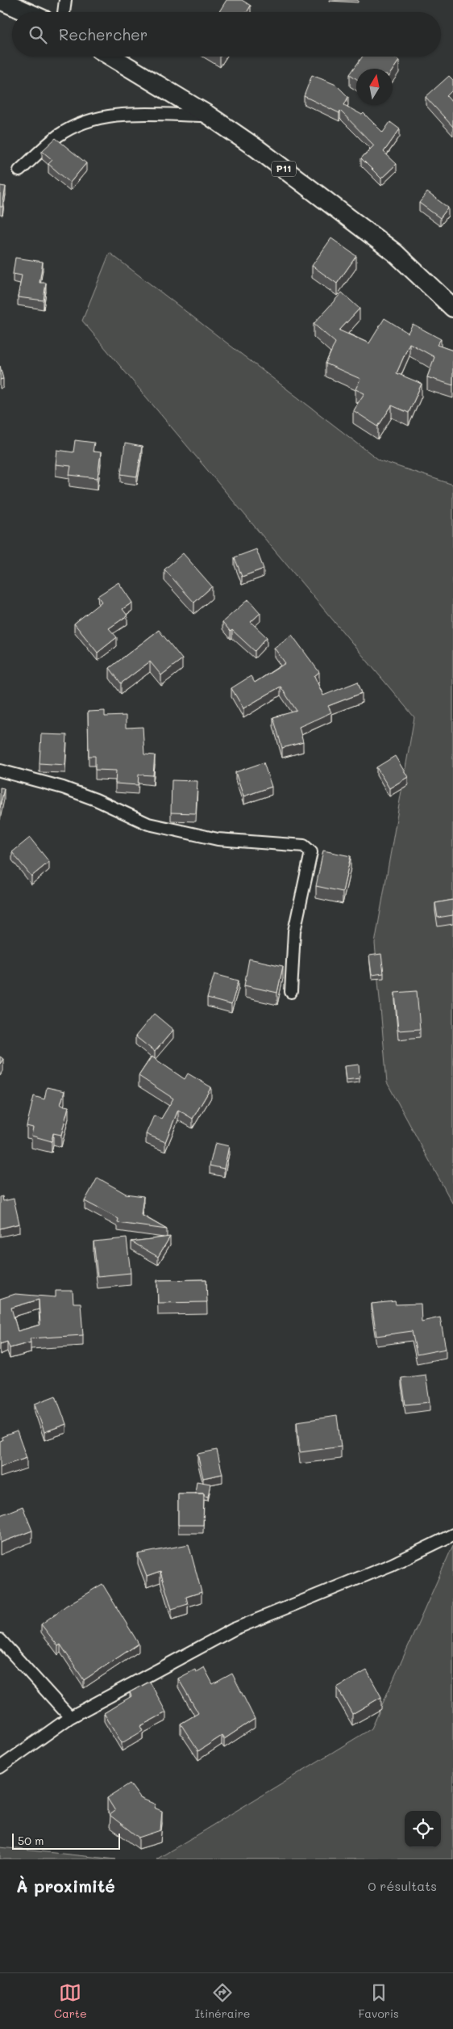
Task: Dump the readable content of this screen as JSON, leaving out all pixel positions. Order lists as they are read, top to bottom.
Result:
{
  "streets": {
    "main road": ["P11"]
  },
  "scale_bar": "50 m",
  "north": "top",
  "page": {
    "search": "Rechercher",
    "scale": "50 m",
    "heading": ["À proximité", "0 résultats"],
    "nav": ["Carte", "Itinéraire", "Favoris"]
  }
}
